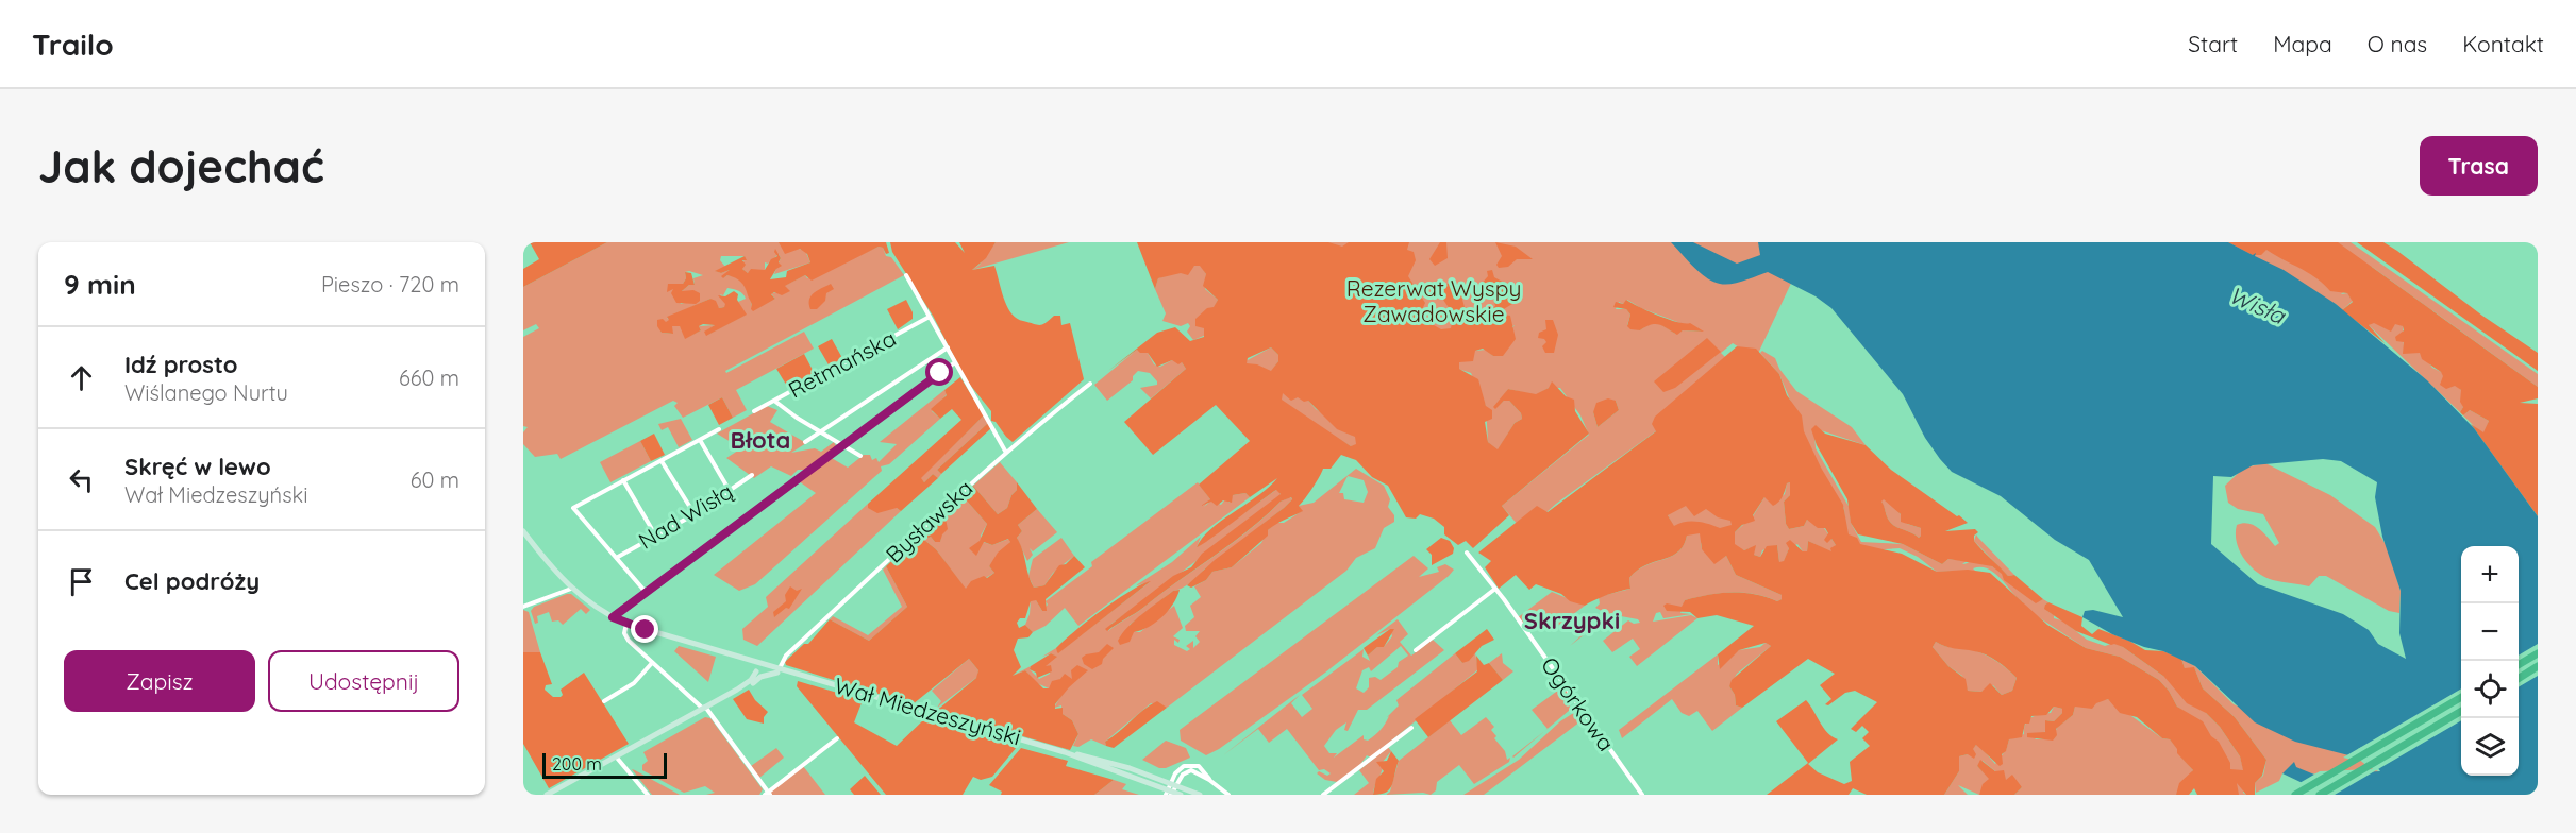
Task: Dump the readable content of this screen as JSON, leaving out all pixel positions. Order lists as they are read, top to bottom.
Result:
{
  "streets": {
    "main road": ["Wał Miedzeszyński"],
    "street": [
      "Retmańska",
      "Nad Wisłą",
      "Bysławska",
      "Ogórkowa"
    ]
  },
  "crossings": [
    ["Bysławska", "Wał Miedzeszyński"]
  ],
  "districts": ["Błota", "Skrzypki"],
  "water": ["Wisła"],
  "parks": ["Rezerwat Wyspy Zawadowskie"],
  "scale_bar": "200 m",
  "page": {
    "header": "Trailo",
    "nav": [
      "Start",
      "Mapa",
      "O nas",
      "Kontakt"
    ],
    "buttons": [
      "Trasa",
      ["Zapisz", "Udostępnij"]
    ],
    "title": "Jak dojechać",
    "heading": ["9 min", "Pieszo · 720 m"],
    "list": [
      ["Idź prosto", "Wiślanego Nurtu", "660 m"],
      ["Skręć w lewo", "Wał Miedzeszyński", "60 m"],
      "Cel podróży"
    ],
    "map_buttons": ["+", "−"],
    "scale": "200 m"
  }
}
